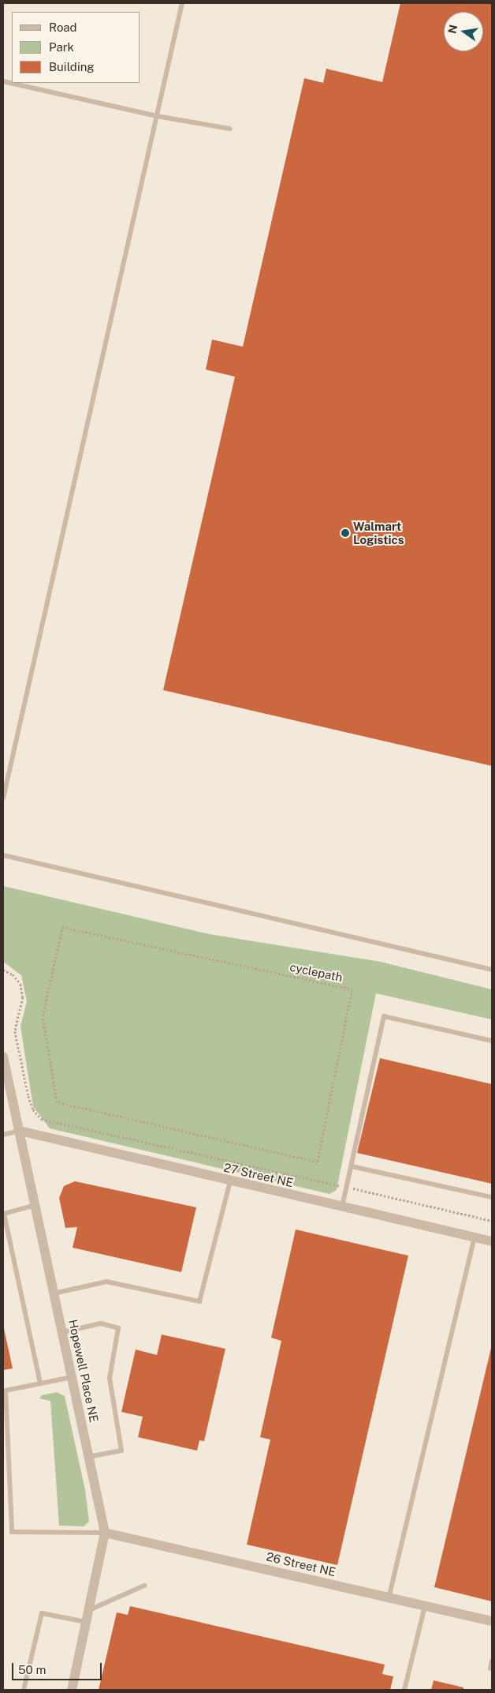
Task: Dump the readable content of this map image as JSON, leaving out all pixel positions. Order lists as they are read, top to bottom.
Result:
{
  "streets": {
    "street": ["27 Street NE", "Hopewell Place NE", "26 Street NE"],
    "path": ["cyclepath"]
  },
  "crossings": [
    ["27 Street NE", "Hopewell Place NE"],
    ["Hopewell Place NE", "26 Street NE"]
  ],
  "places": ["Walmart Logistics"],
  "legend": ["Road", "Park", "Building"],
  "scale_bar": "50 m",
  "north": "left"
}
